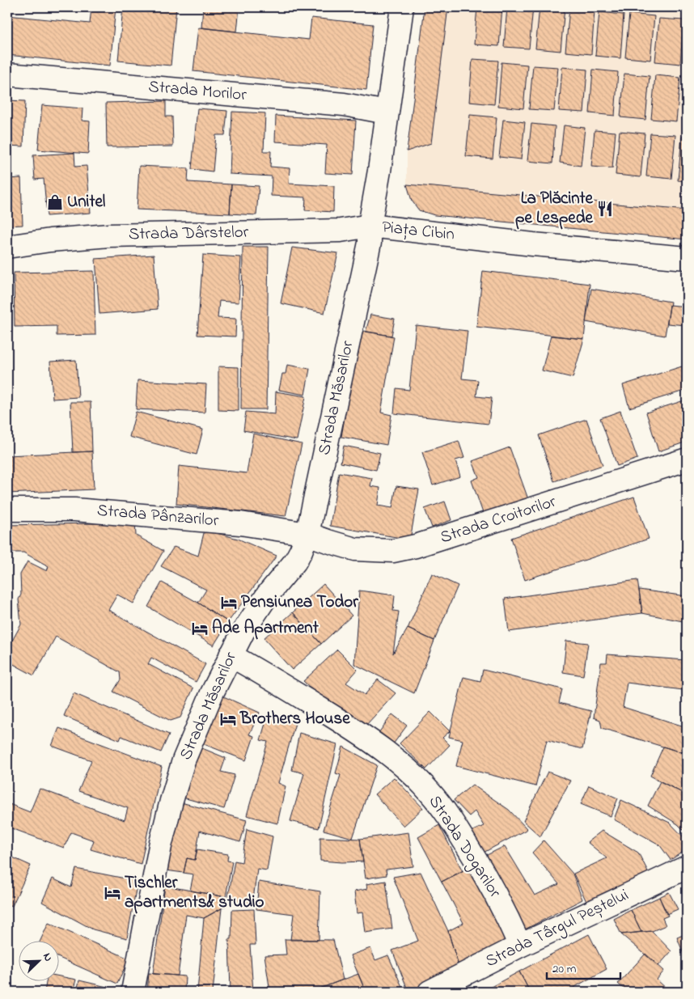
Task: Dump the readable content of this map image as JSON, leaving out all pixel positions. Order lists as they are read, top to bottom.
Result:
{
  "streets": {
    "street": [
      "Strada Morilor",
      "Piața Cibin",
      "Strada Dârstelor",
      "Strada Măsarilor",
      "Strada Pânzarilor",
      "Strada Croitorilor",
      "Strada Dogarilor",
      "Strada Târgul Peștelui"
    ]
  },
  "crossings": [
    ["Strada Morilor", "Piața Cibin"],
    ["Piața Cibin", "Strada Dârstelor"],
    ["Piața Cibin", "Strada Măsarilor"],
    ["Strada Dârstelor", "Strada Măsarilor"],
    ["Strada Măsarilor", "Strada Pânzarilor"],
    ["Strada Măsarilor", "Strada Croitorilor"],
    ["Strada Măsarilor", "Strada Dogarilor"],
    ["Strada Pânzarilor", "Strada Croitorilor"],
    ["Strada Dogarilor", "Strada Târgul Peștelui"]
  ],
  "places": {
    "shop": ["Unitel"],
    "restaurant": ["La Plăcinte pe Lespede"],
    "hotel": [
      "Pensiunea Todor",
      "Ade Apartment",
      "Brothers House",
      "Tischler apartments& studio"
    ]
  },
  "scale_bar": "20 m",
  "north": "top right"
}
